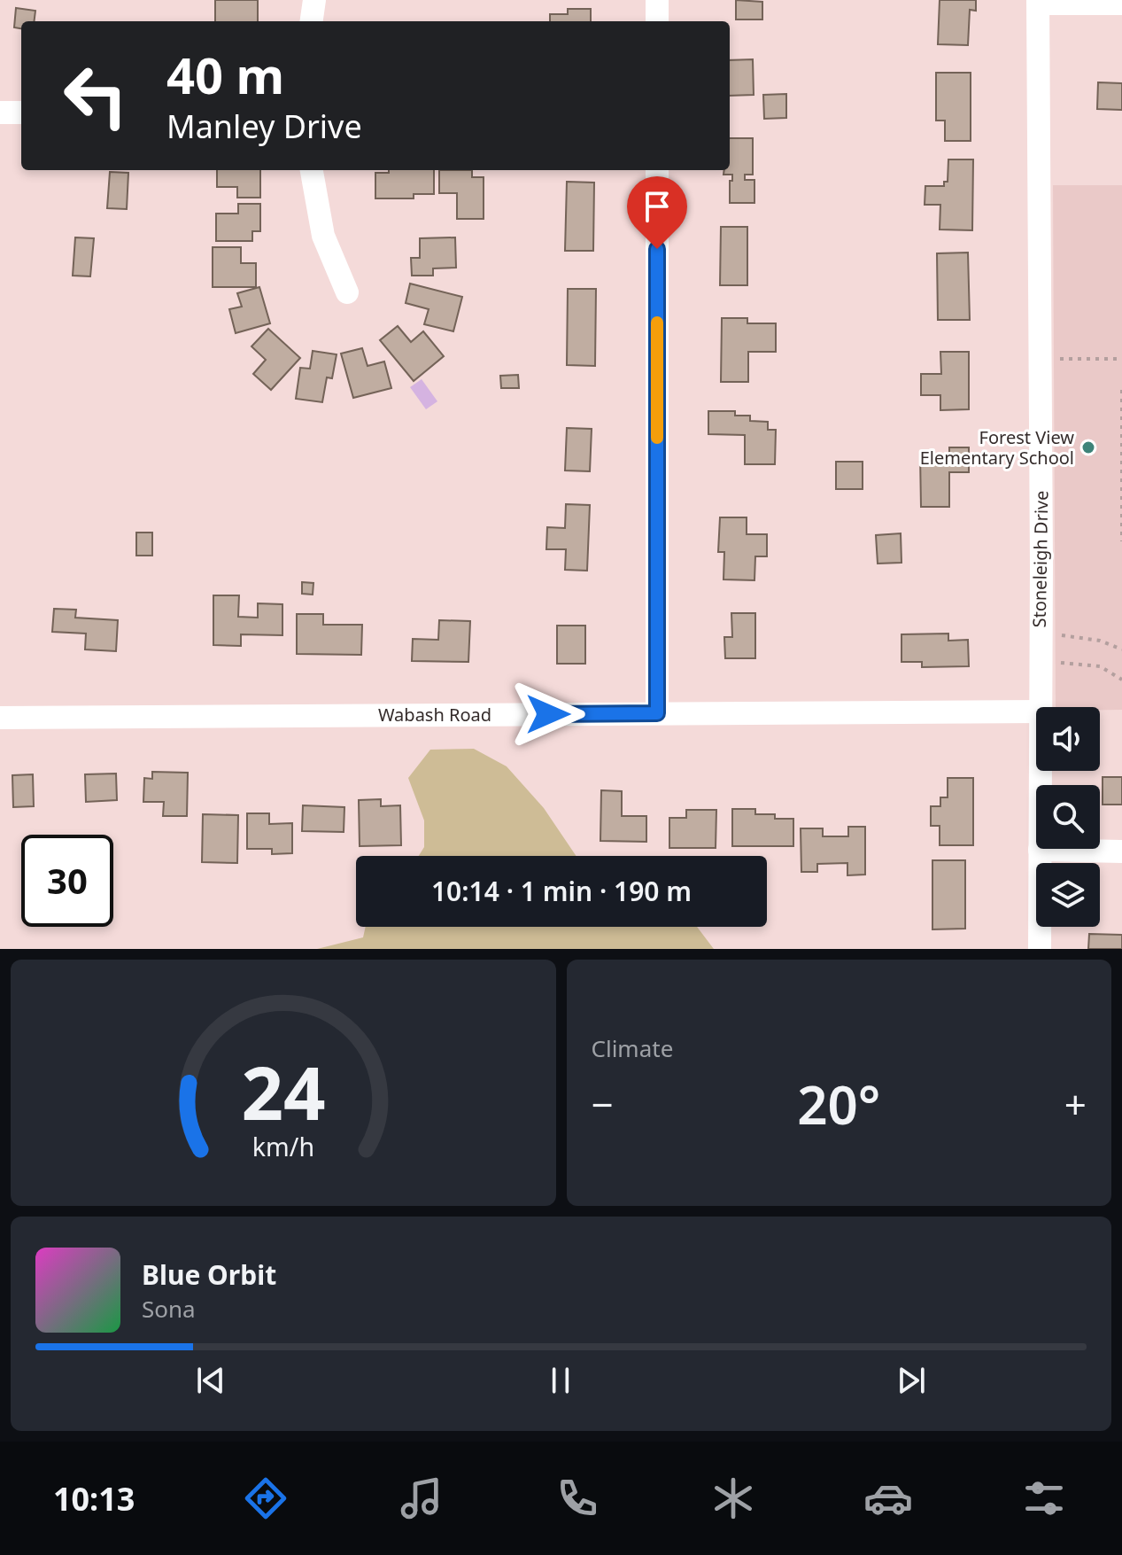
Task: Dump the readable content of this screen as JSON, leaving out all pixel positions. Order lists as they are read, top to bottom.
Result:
{
  "streets": {
    "street": ["Stoneleigh Drive", "Wabash Road"]
  },
  "places": ["Forest View Elementary School"],
  "page": {
    "turn": ["40 m", "Manley Drive"],
    "limit": "30",
    "trip": "10:14 · 1 min · 190 m",
    "tile": "Climate",
    "heat": ["−", "20°", "+"],
    "song": ["Blue Orbit", "Sona"],
    "tabs": "10:13",
    "gauge": ["24", "km/h"]
  }
}
